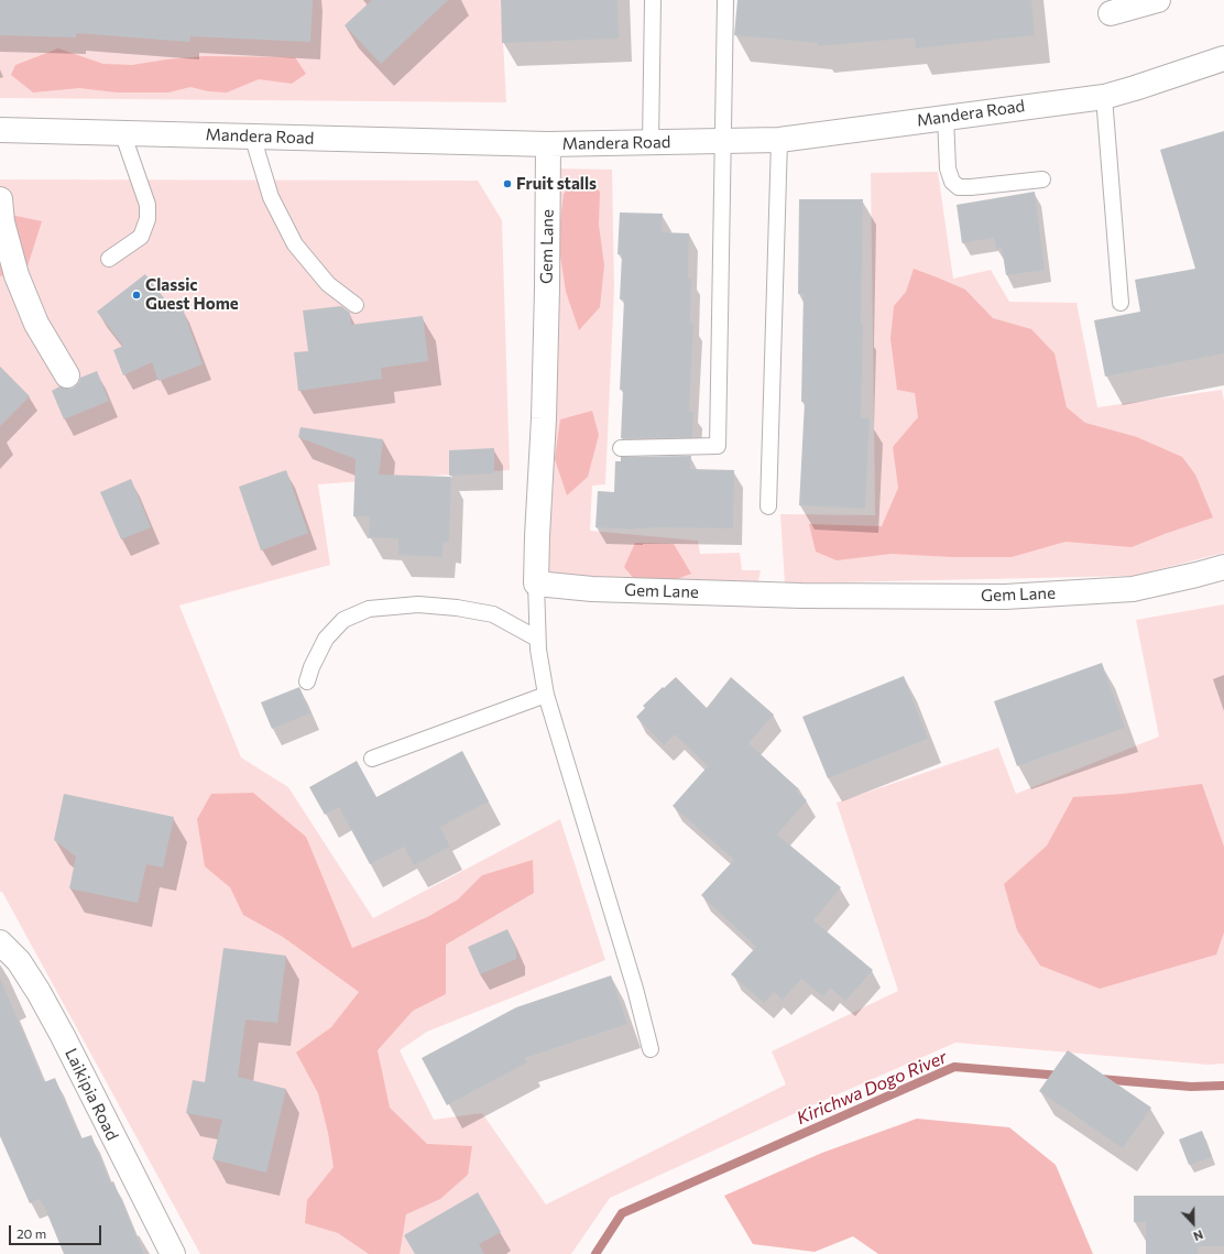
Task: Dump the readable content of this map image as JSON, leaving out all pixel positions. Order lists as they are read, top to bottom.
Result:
{
  "streets": {
    "street": ["Mandera Road", "Gem Lane", "Laikipia Road"]
  },
  "crossings": [
    ["Mandera Road", "Gem Lane"]
  ],
  "water": ["Kirichwa Dogo River"],
  "places": ["Fruit stalls", "Classic Guest Home"],
  "scale_bar": "20 m",
  "north": "bottom"
}
